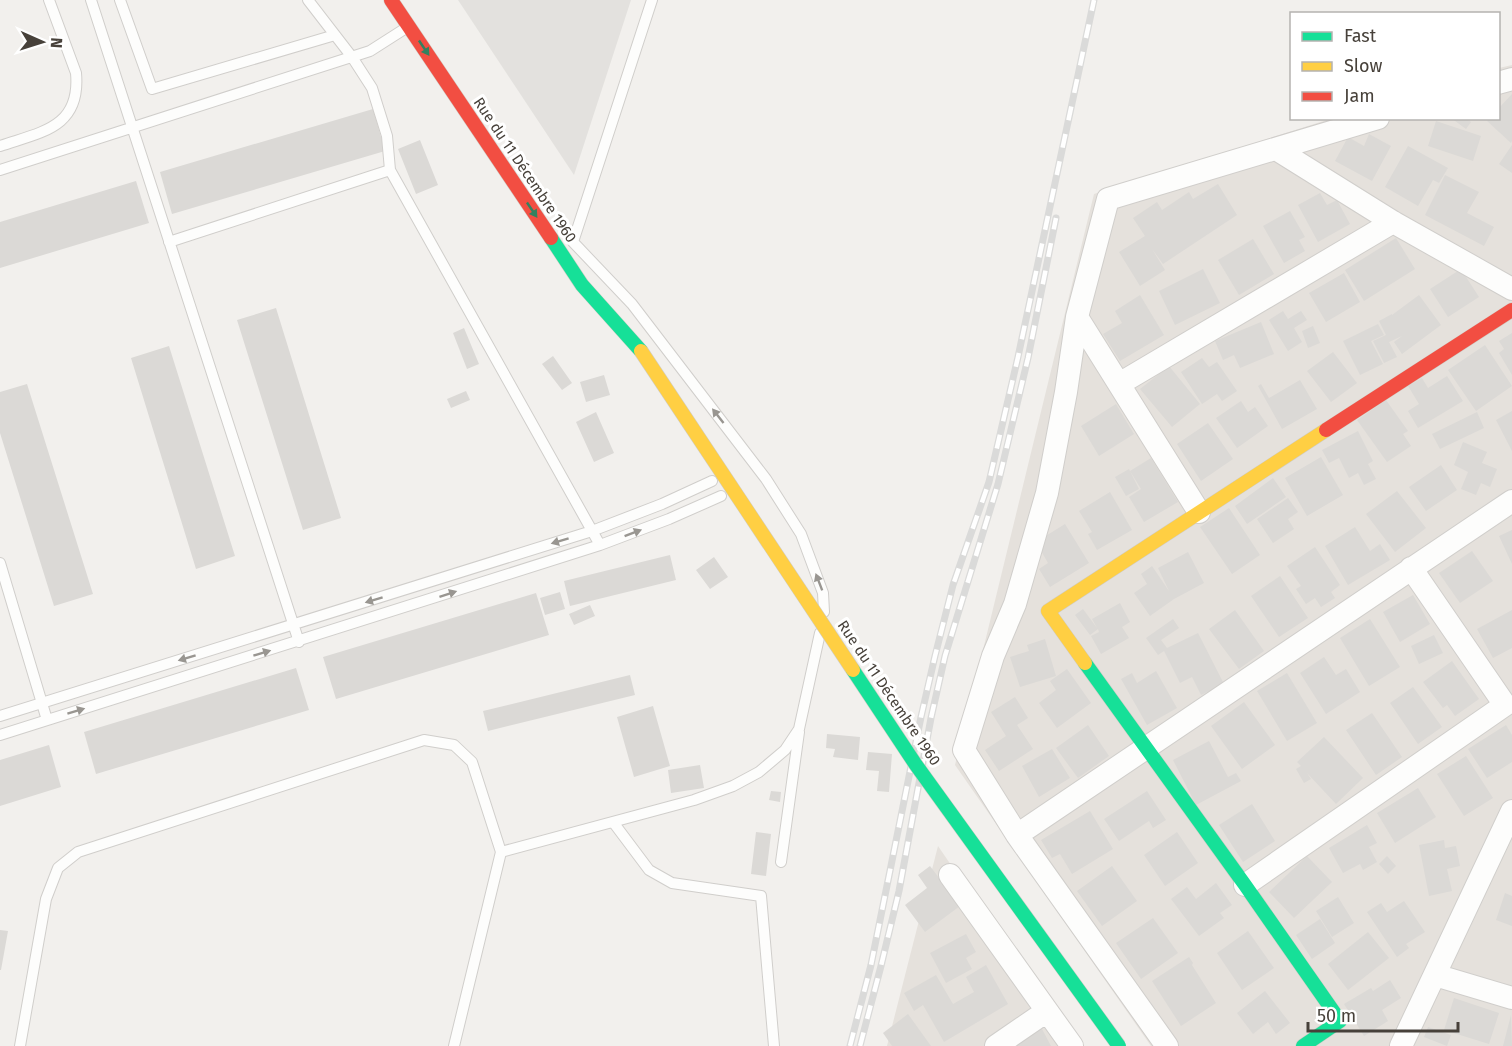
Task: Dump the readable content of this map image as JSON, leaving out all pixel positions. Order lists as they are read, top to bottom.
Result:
{
  "streets": {
    "main road": ["Rue du 11 Décembre 1960"]
  },
  "legend": ["Fast", "Slow", "Jam"],
  "scale_bar": "50 m",
  "north": "right"
}
